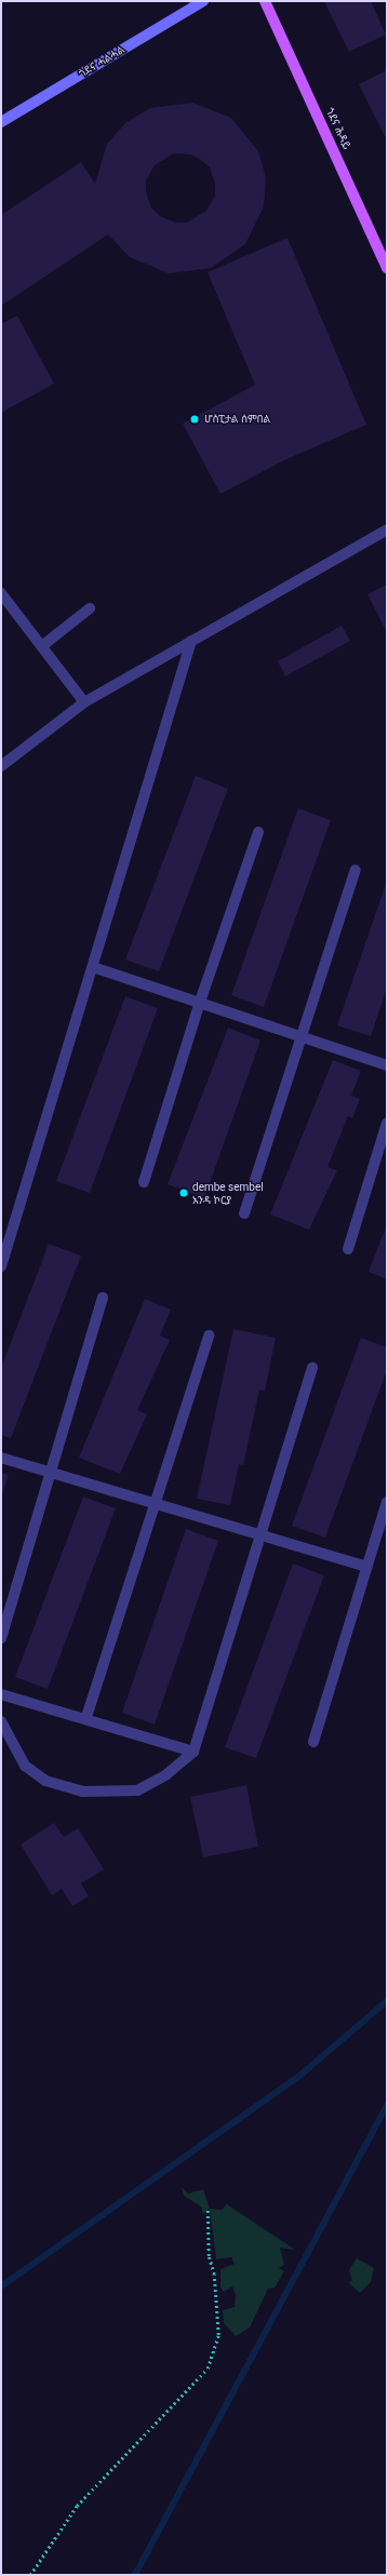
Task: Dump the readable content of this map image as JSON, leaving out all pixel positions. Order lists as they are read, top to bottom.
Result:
{
  "streets": {
    "main road": ["ጎደና ሕዳይ"],
    "street": ["ጎደና ሓልሓል"]
  },
  "places": ["ሆስፒታል ሰምበል", "dembe sembel አንዳ ኮርያ"]
}
